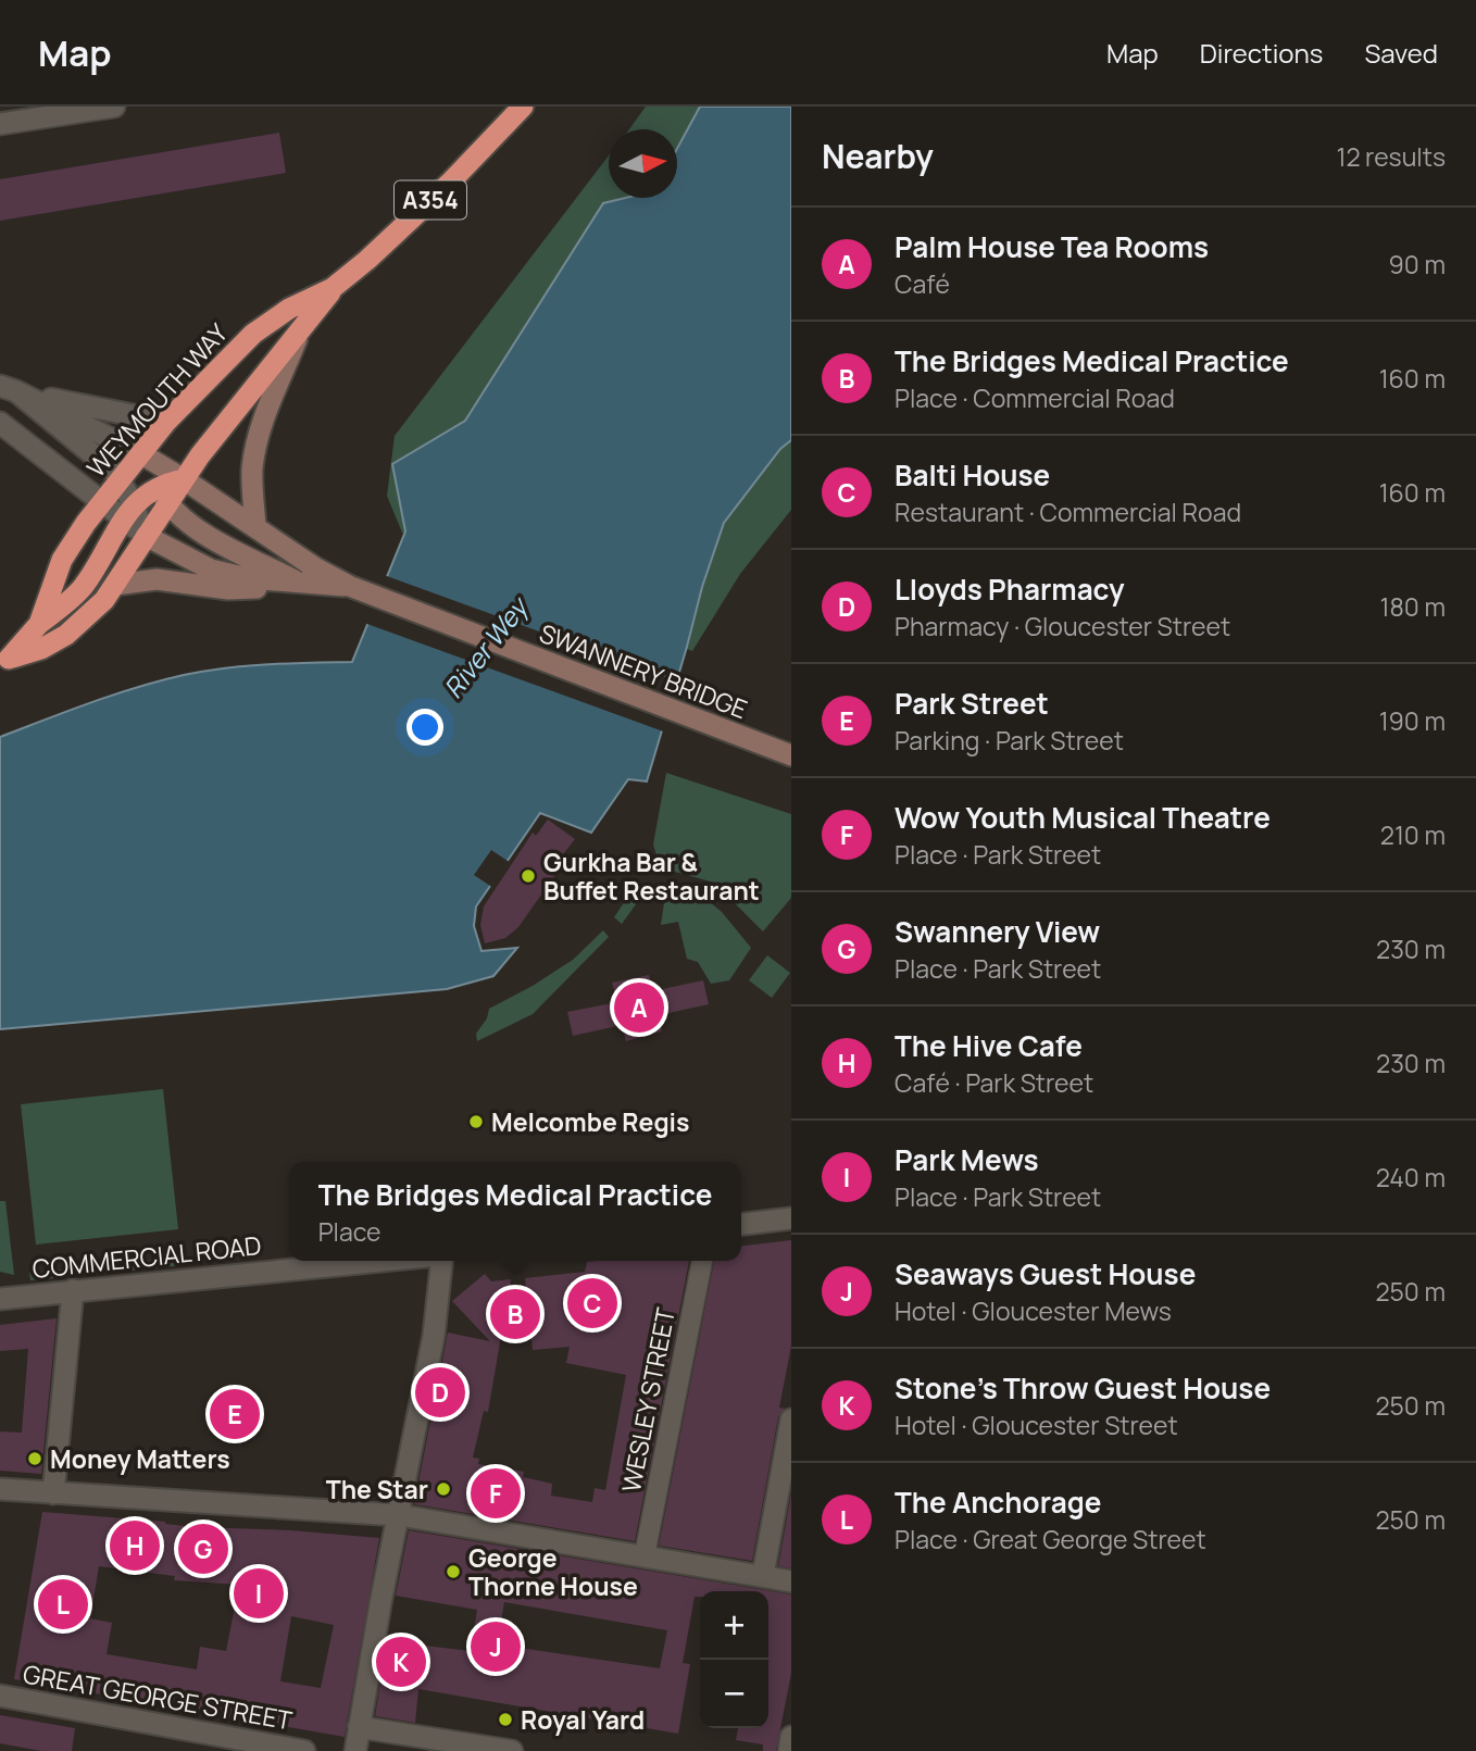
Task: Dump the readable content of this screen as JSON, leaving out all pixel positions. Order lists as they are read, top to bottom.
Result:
{
  "streets": {
    "highway": ["A354", "WEYMOUTH WAY"],
    "main road": ["SWANNERY BRIDGE"],
    "street": ["COMMERCIAL ROAD", "WESLEY STREET", "GREAT GEORGE STREET"]
  },
  "crossings": [
    ["A354", "WEYMOUTH WAY"],
    ["A354", "SWANNERY BRIDGE"],
    ["WEYMOUTH WAY", "SWANNERY BRIDGE"]
  ],
  "water": ["River Wey"],
  "places": [
    "Gurkha Bar & Buffet Restaurant",
    "Melcombe Regis",
    "Money Matters",
    "The Star",
    "George Thorne House",
    "Royal Yard"
  ],
  "north": "right",
  "page": {
    "header": "Map",
    "nav": ["Map", "Directions", "Saved"],
    "heading": ["Nearby", "12 results"],
    "list": [
      {
        "mark": "A",
        "name": "Palm House Tea Rooms",
        "note": "Café",
        "value": "90 m"
      },
      {
        "mark": "B",
        "name": "The Bridges Medical Practice",
        "note": "Place · Commercial Road",
        "value": "160 m"
      },
      {
        "mark": "C",
        "name": "Balti House",
        "note": "Restaurant · Commercial Road",
        "value": "160 m"
      },
      {
        "mark": "D",
        "name": "Lloyds Pharmacy",
        "note": "Pharmacy · Gloucester Street",
        "value": "180 m"
      },
      {
        "mark": "E",
        "name": "Park Street",
        "note": "Parking · Park Street",
        "value": "190 m"
      },
      {
        "mark": "F",
        "name": "Wow Youth Musical Theatre",
        "note": "Place · Park Street",
        "value": "210 m"
      },
      {
        "mark": "G",
        "name": "Swannery View",
        "note": "Place · Park Street",
        "value": "230 m"
      },
      {
        "mark": "H",
        "name": "The Hive Cafe",
        "note": "Café · Park Street",
        "value": "230 m"
      },
      {
        "mark": "I",
        "name": "Park Mews",
        "note": "Place · Park Street",
        "value": "240 m"
      },
      {
        "mark": "J",
        "name": "Seaways Guest House",
        "note": "Hotel · Gloucester Mews",
        "value": "250 m"
      },
      {
        "mark": "K",
        "name": "Stone's Throw Guest House",
        "note": "Hotel · Gloucester Street",
        "value": "250 m"
      },
      {
        "mark": "L",
        "name": "The Anchorage",
        "note": "Place · Great George Street",
        "value": "250 m"
      }
    ],
    "pins": [
      "A",
      "C",
      "B",
      "D",
      "E",
      "F",
      "H",
      "G",
      "I",
      "L",
      "J",
      "K"
    ],
    "popup": ["The Bridges Medical Practice", "Place"],
    "map_buttons": ["+", "−"]
  }
}
